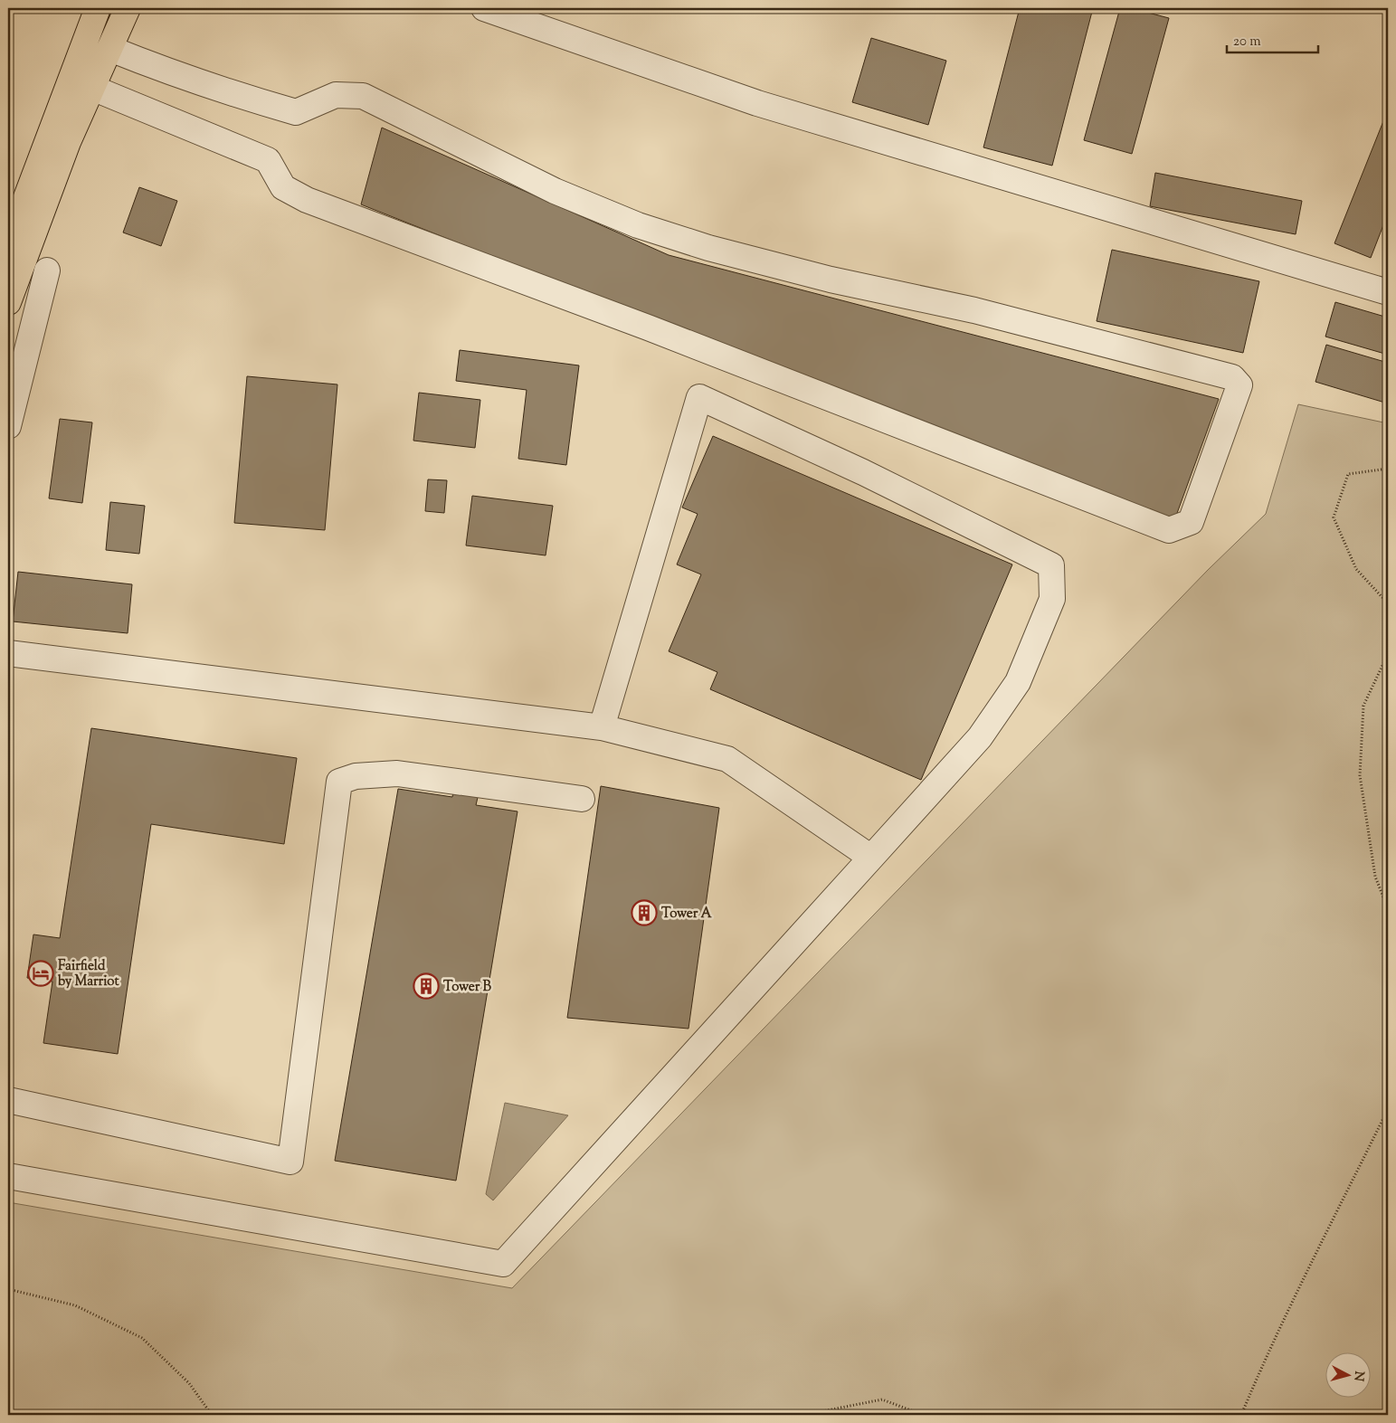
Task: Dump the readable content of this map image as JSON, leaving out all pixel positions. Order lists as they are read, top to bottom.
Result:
{
  "places": {
    "building": ["Tower A", "Tower B"],
    "hotel": ["Fairfield by Marriot"]
  },
  "scale_bar": "20 m",
  "north": "right"
}
